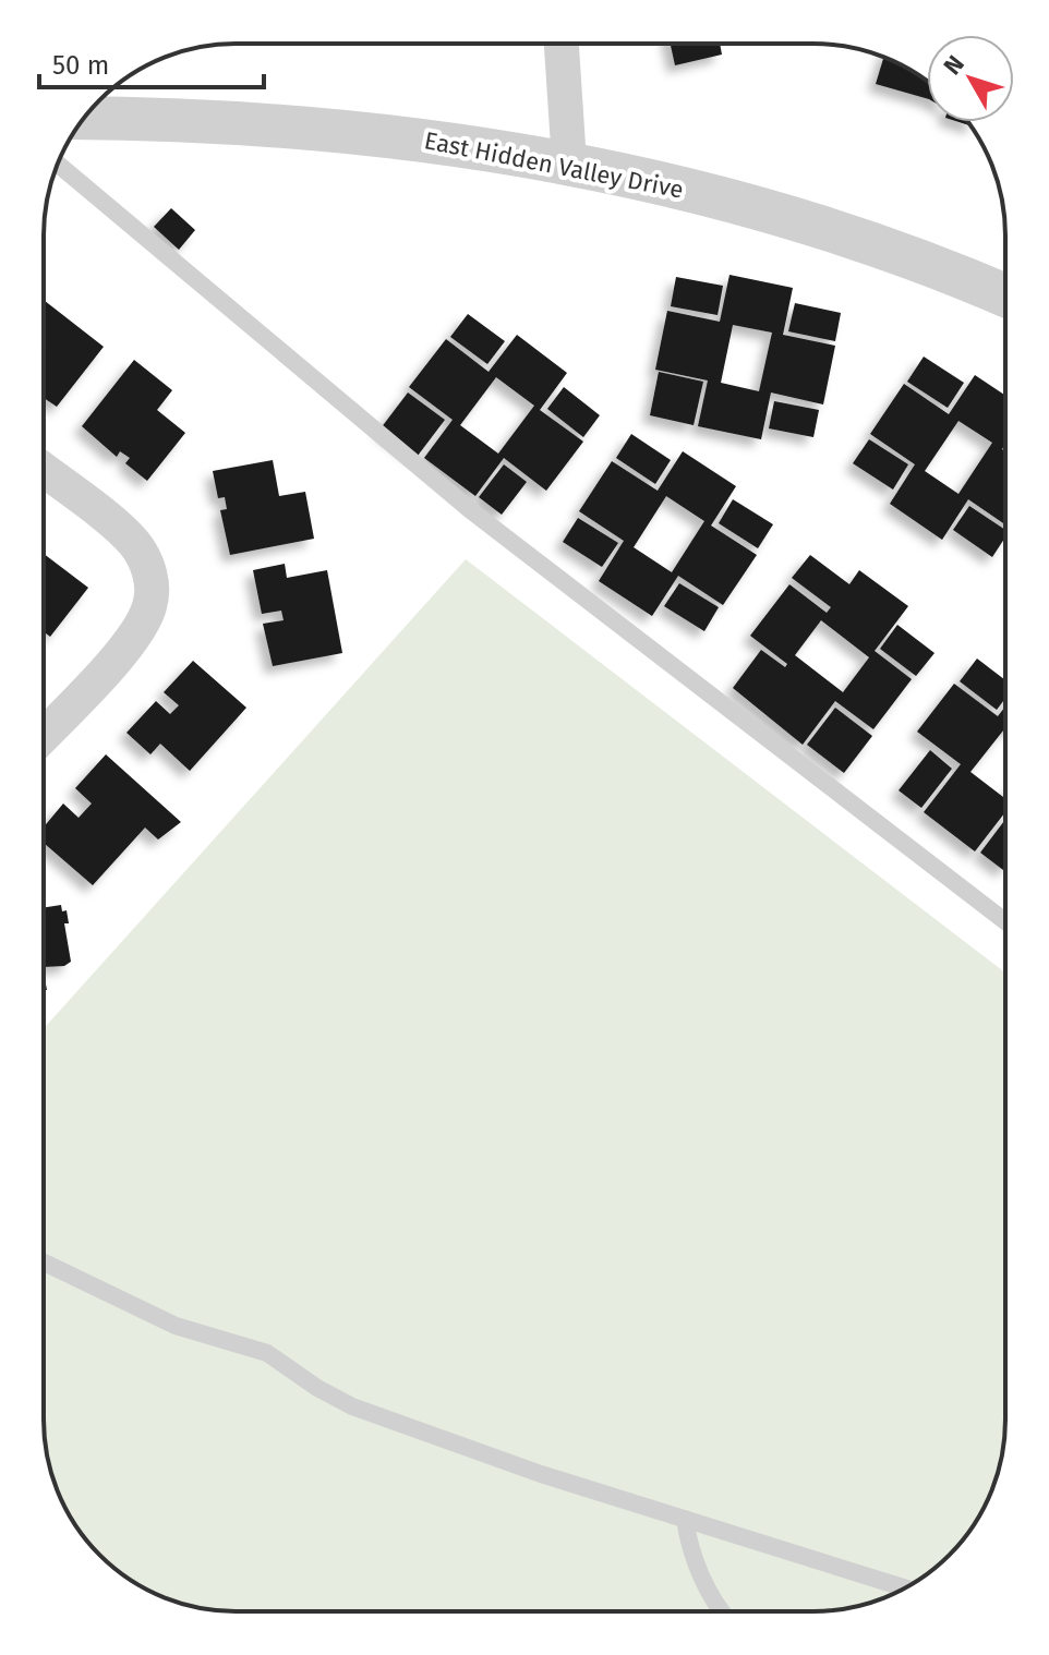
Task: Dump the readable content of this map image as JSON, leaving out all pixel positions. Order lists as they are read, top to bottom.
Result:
{
  "streets": {
    "street": ["East Hidden Valley Drive"]
  },
  "scale_bar": "50 m",
  "north": "top left"
}
